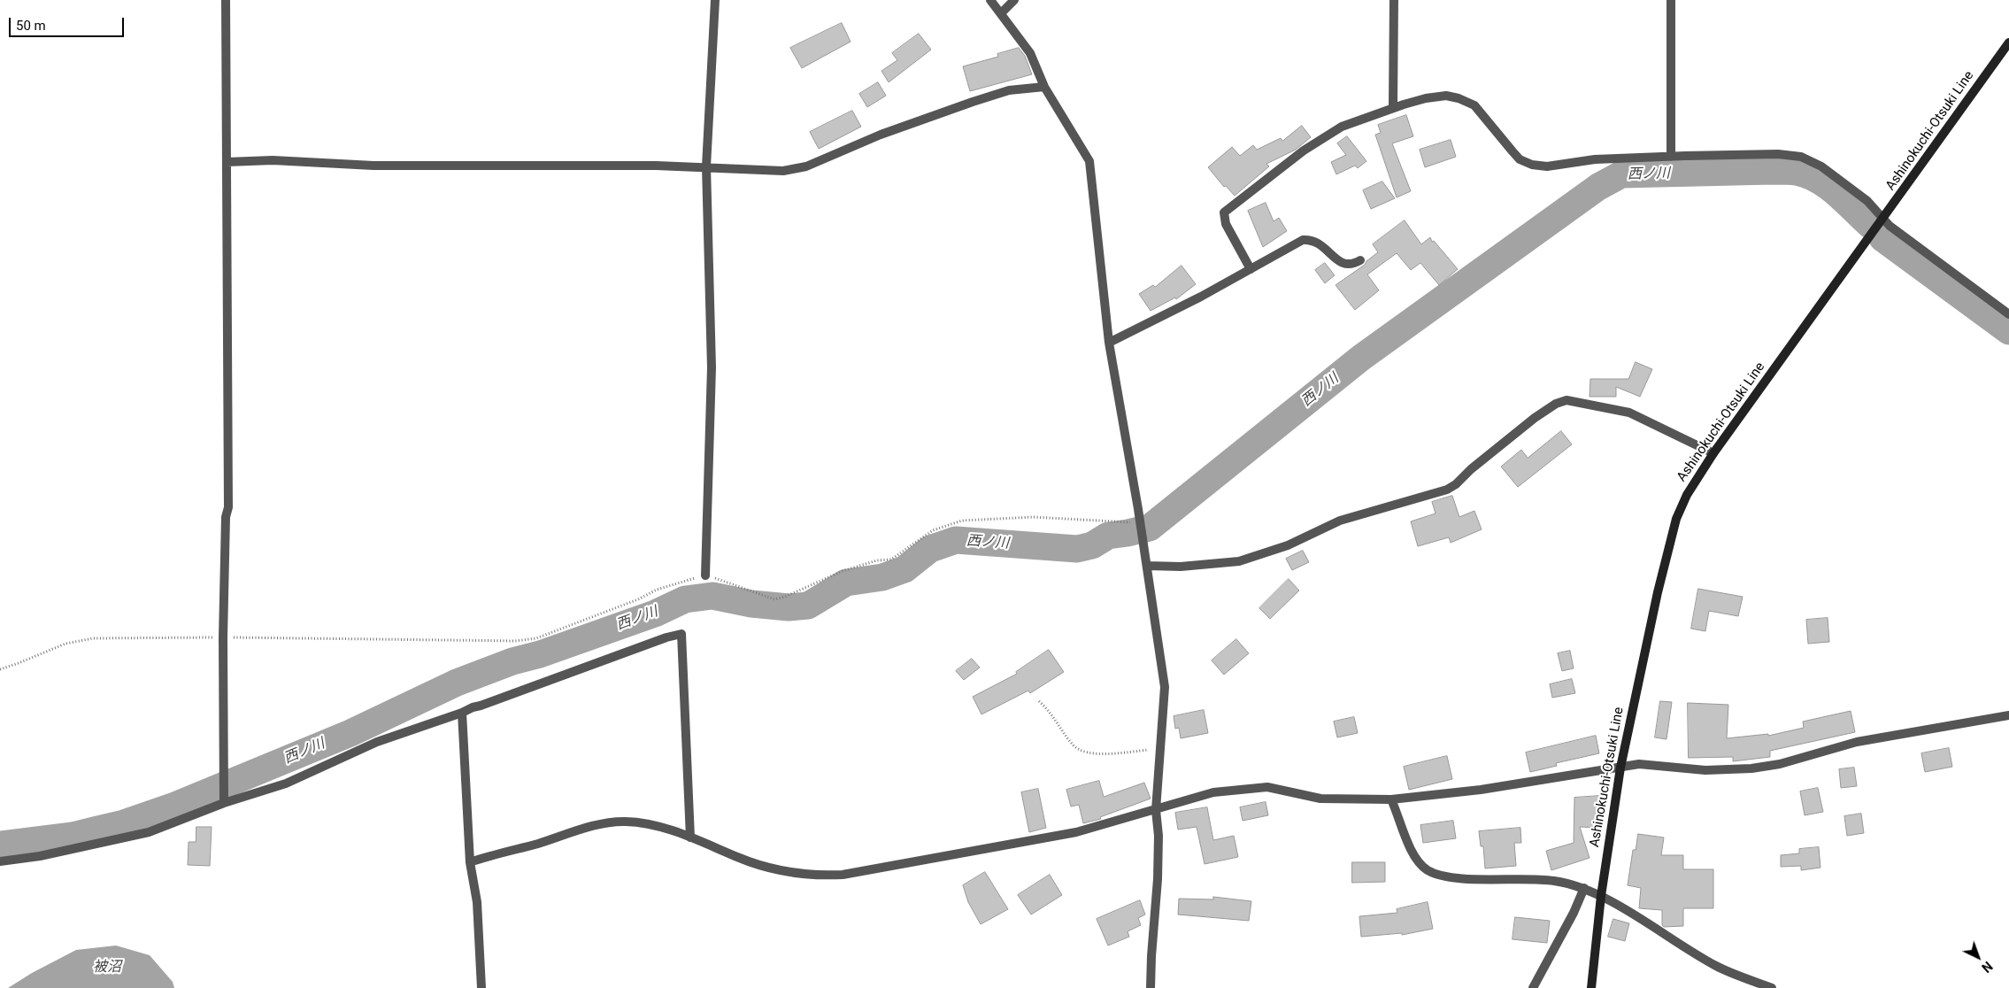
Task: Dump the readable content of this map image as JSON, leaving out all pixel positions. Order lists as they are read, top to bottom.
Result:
{
  "streets": {
    "main road": ["Ashinokuchi-Otsuki Line"]
  },
  "water": ["西ノ川", "被沼"],
  "scale_bar": "50 m",
  "north": "bottom right"
}
